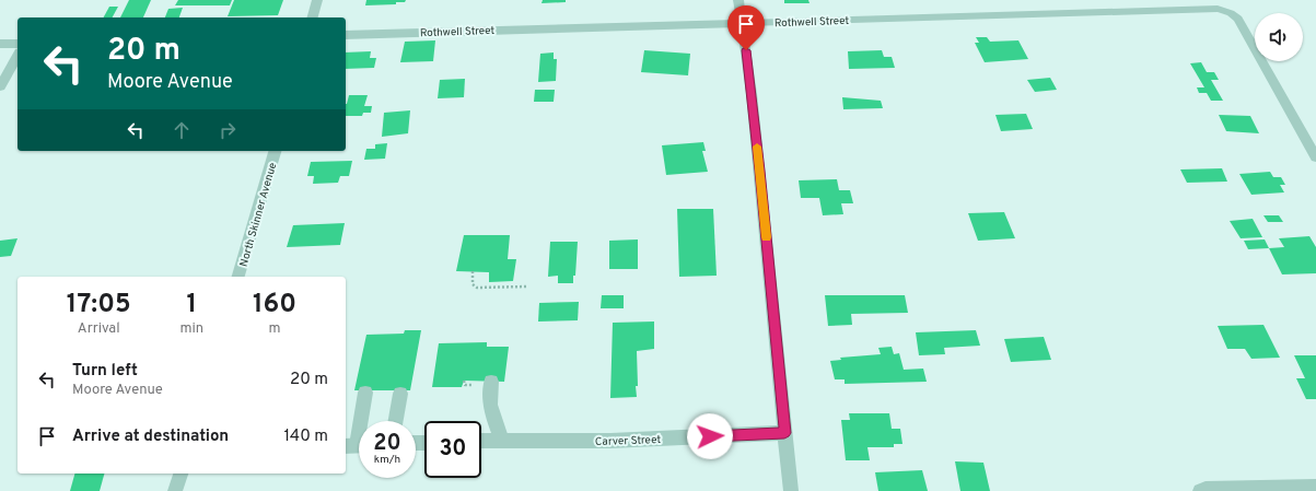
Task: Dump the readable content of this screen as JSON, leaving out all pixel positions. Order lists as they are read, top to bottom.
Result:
{
  "streets": {
    "street": ["Rothwell Street", "North Skinner Avenue", "Carver Street"]
  },
  "page": {
    "turn": ["20 m", "Moore Avenue"],
    "eta": [
      "17:05",
      "Arrival",
      "1",
      "min",
      "160",
      "m"
    ],
    "list": [
      {
        "name": "Turn left",
        "note": "Moore Avenue",
        "value": "20 m"
      },
      {
        "name": "Arrive at destination",
        "value": "140 m"
      }
    ],
    "speed": "20 km/h",
    "limit": "30"
  }
}
